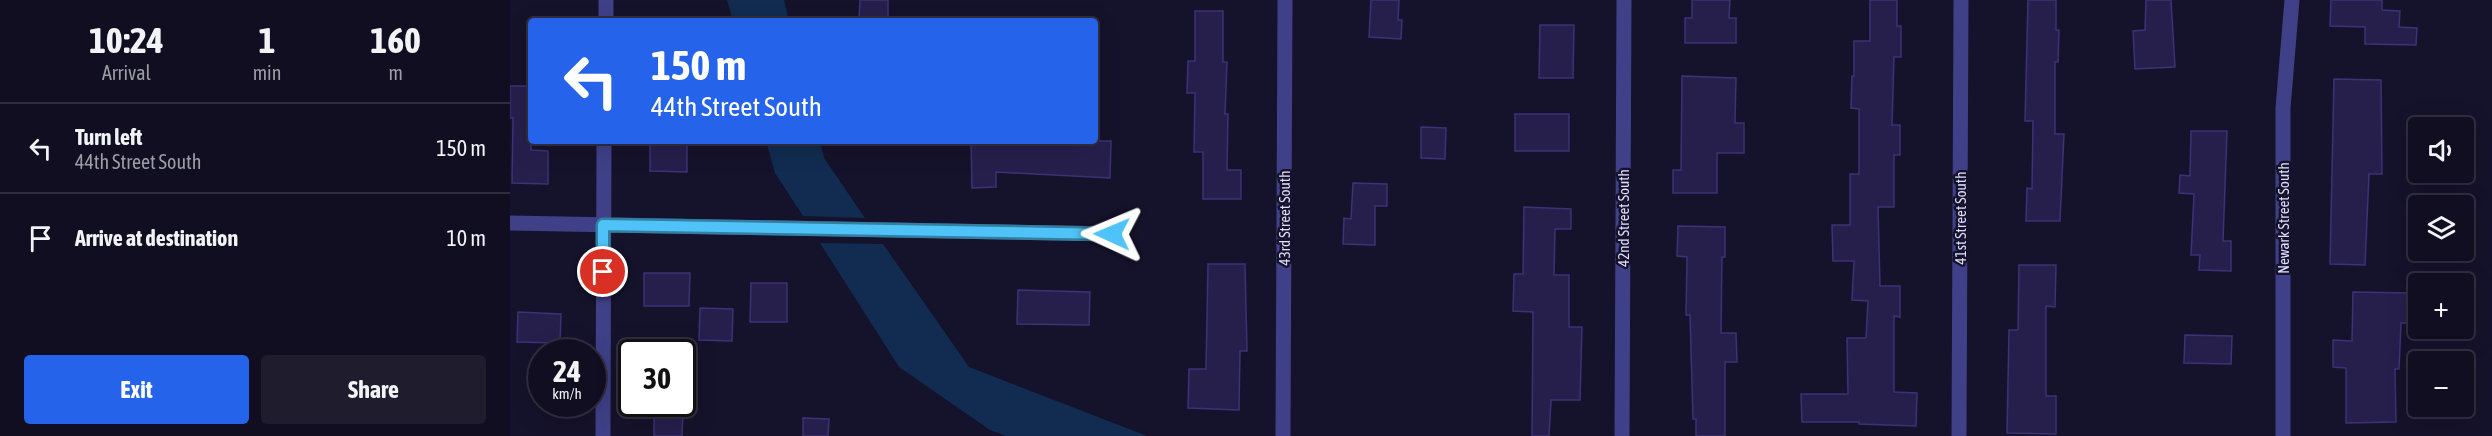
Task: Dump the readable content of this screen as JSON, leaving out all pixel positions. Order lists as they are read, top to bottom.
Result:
{
  "streets": {
    "street": [
      "43rd Street South",
      "42nd Street South",
      "41st Street South",
      "Newark Street South"
    ]
  },
  "page": {
    "eta": [
      "10:24",
      "Arrival",
      "1",
      "min",
      "160",
      "m"
    ],
    "turn": ["150 m", "44th Street South"],
    "list": [
      {
        "name": "Turn left",
        "note": "44th Street South",
        "value": "150 m"
      },
      {
        "name": "Arrive at destination",
        "value": "10 m"
      }
    ],
    "map_buttons": ["+", "−"],
    "speed": "24 km/h",
    "limit": "30",
    "buttons": ["Exit", "Share"]
  }
}
